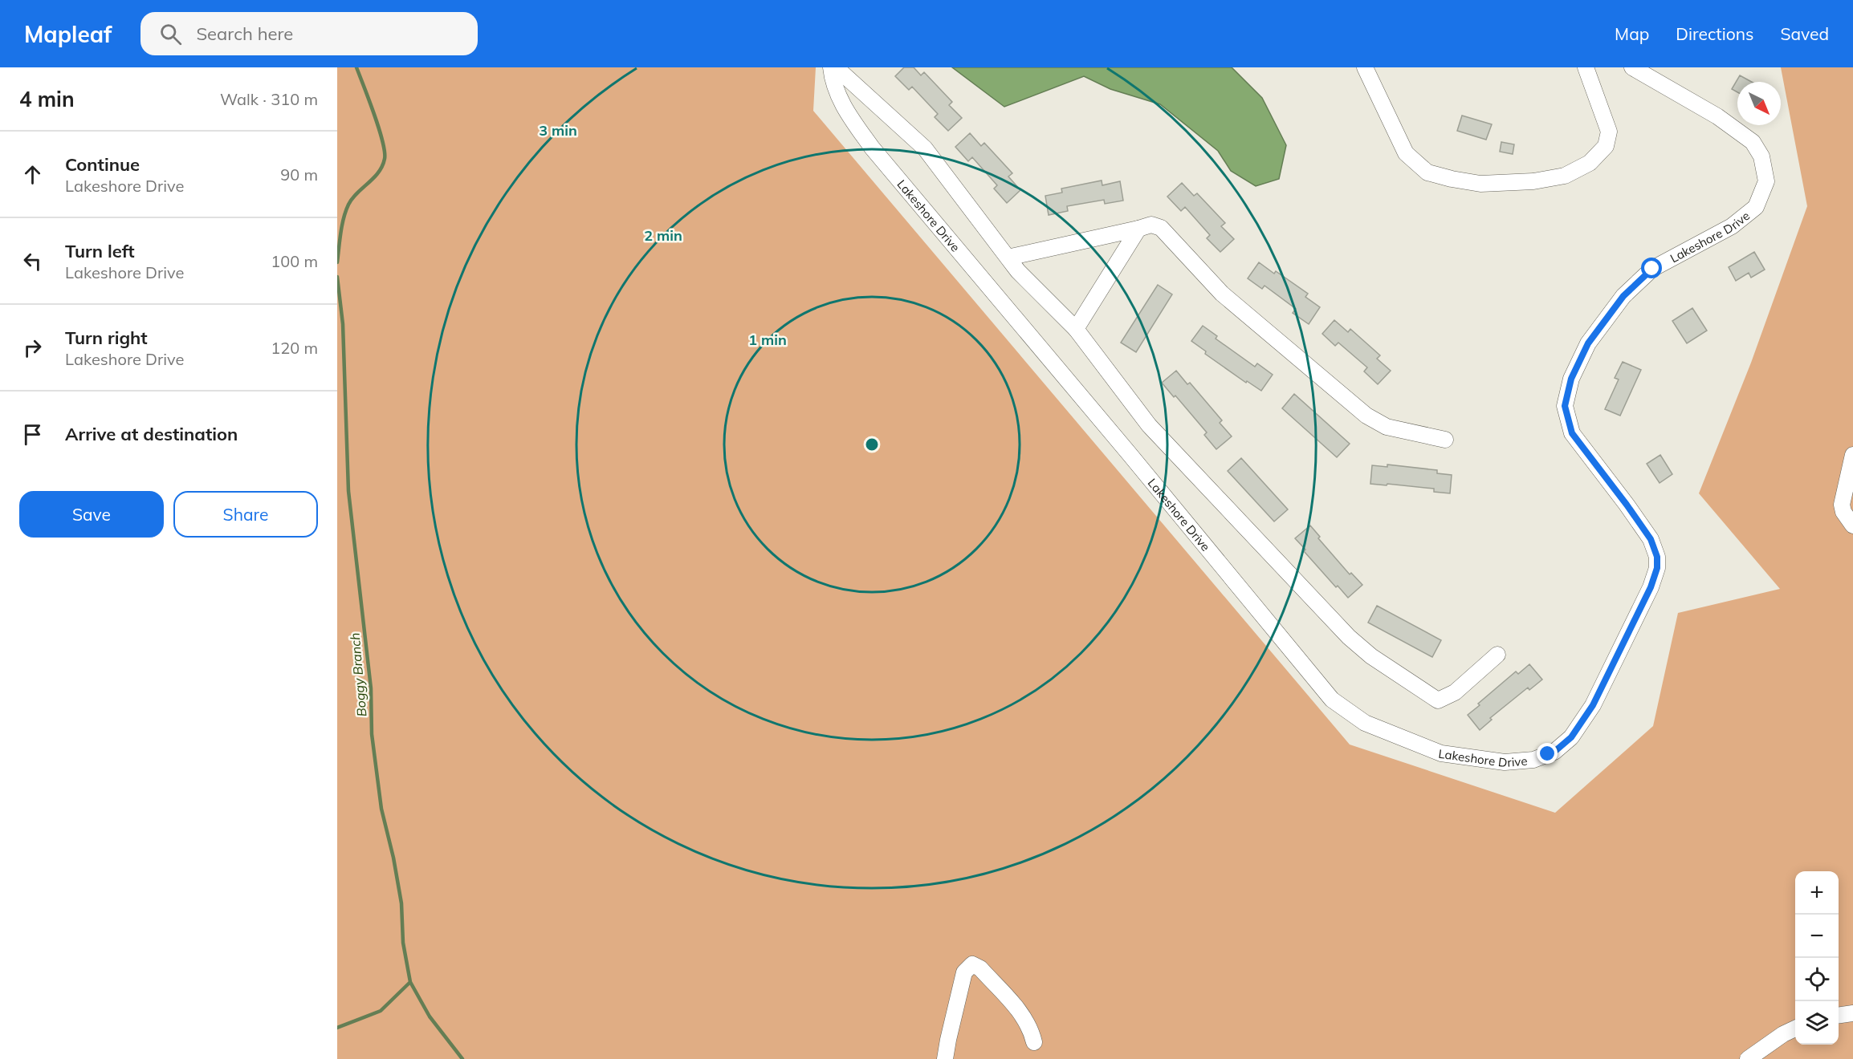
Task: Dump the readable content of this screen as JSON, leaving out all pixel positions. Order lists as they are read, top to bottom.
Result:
{
  "streets": {
    "street": ["Lakeshore Drive"]
  },
  "water": ["Boggy Branch"],
  "north": "bottom right",
  "page": {
    "header": "Mapleaf",
    "search": "Search here",
    "nav": ["Map", "Directions", "Saved"],
    "heading": ["4 min", "Walk · 310 m"],
    "list": [
      ["Continue", "Lakeshore Drive", "90 m"],
      ["Turn left", "Lakeshore Drive", "100 m"],
      ["Turn right", "Lakeshore Drive", "120 m"],
      "Arrive at destination"
    ],
    "buttons": ["Save", "Share"],
    "map_buttons": ["+", "−"]
  },
  "rings": ["3 min", "2 min", "1 min"]
}
